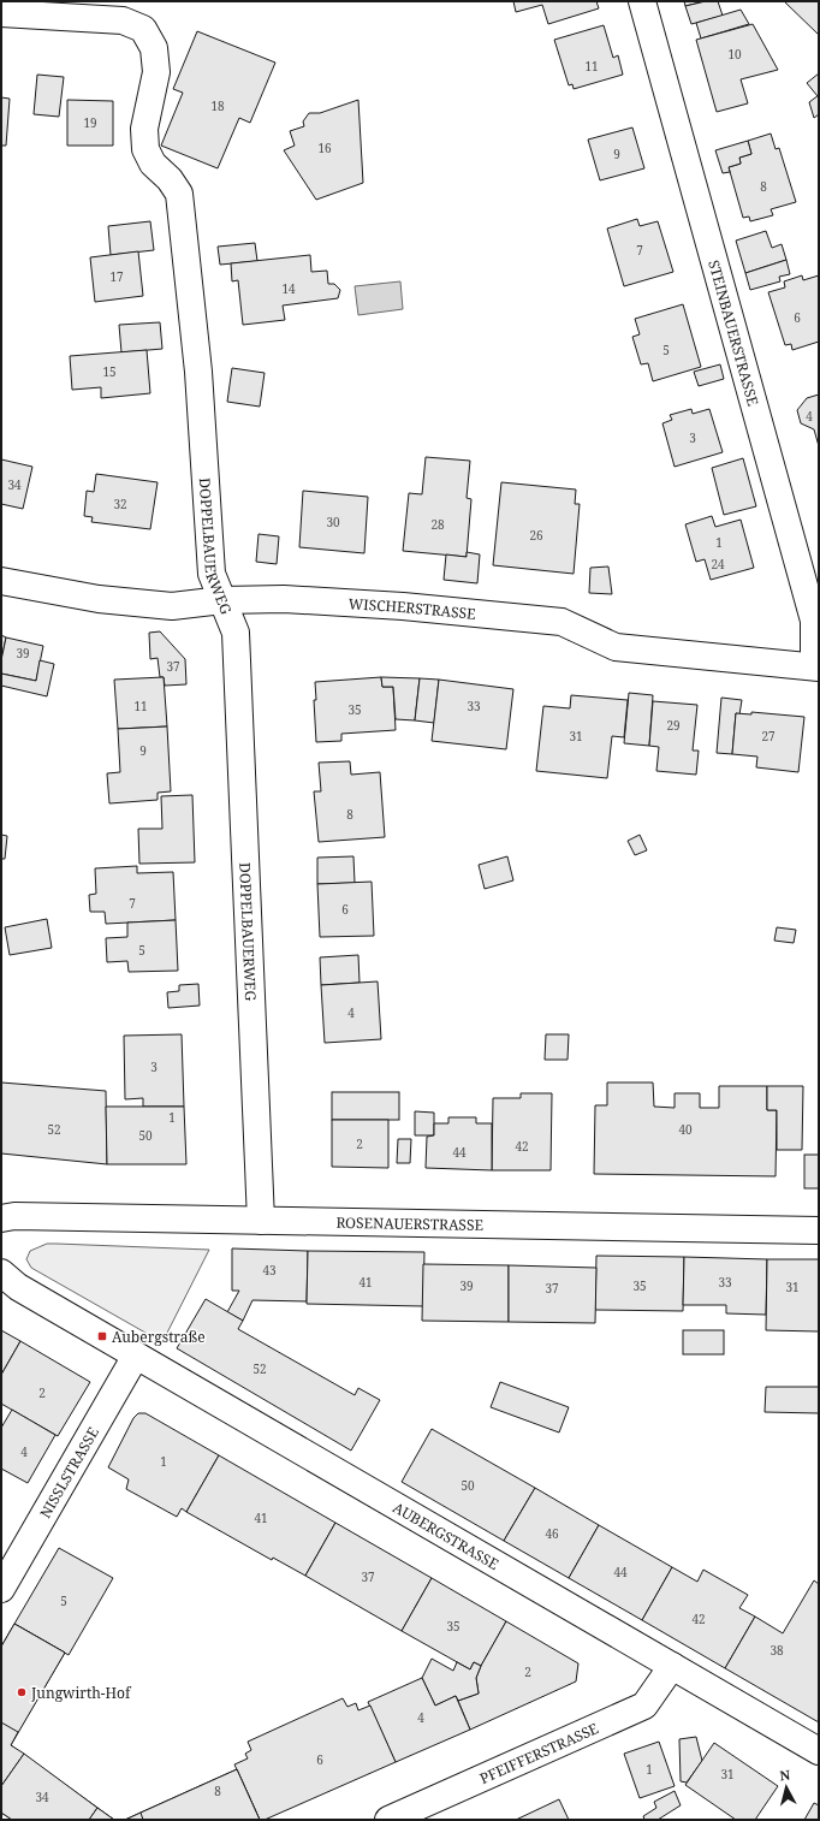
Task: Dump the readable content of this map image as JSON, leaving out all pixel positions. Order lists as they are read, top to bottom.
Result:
{
  "streets": {
    "street": [
      "STEINBAUERSTRASSE",
      "DOPPELBAUERWEG",
      "WISCHERSTRASSE",
      "ROSENAUERSTRASSE",
      "NISSLSTRASSE",
      "AUBERGSTRASSE",
      "PFEIFFERSTRASSE"
    ]
  },
  "crossings": [
    ["STEINBAUERSTRASSE", "WISCHERSTRASSE"],
    ["DOPPELBAUERWEG", "WISCHERSTRASSE"],
    ["DOPPELBAUERWEG", "ROSENAUERSTRASSE"],
    ["NISSLSTRASSE", "AUBERGSTRASSE"],
    ["AUBERGSTRASSE", "PFEIFFERSTRASSE"]
  ],
  "places": {
    "transit": ["Aubergstraße"],
    "other": ["Jungwirth-Hof"]
  },
  "house_numbers": [
    "10",
    "11",
    "18",
    "19",
    "16",
    "9",
    "8",
    "7",
    "17",
    "14",
    "6",
    "5",
    "15",
    "4",
    "3",
    "34",
    "32",
    "30",
    "28",
    "26",
    "1",
    "24",
    "39",
    "37",
    "11",
    "33",
    "35",
    "29",
    "31",
    "27",
    "9",
    "8",
    "7",
    "6",
    "5",
    "4",
    "3",
    "1",
    "52",
    "40",
    "50",
    "2",
    "42",
    "44",
    "43",
    "41",
    "33",
    "39",
    "35",
    "31",
    "37",
    "52",
    "2",
    "4",
    "1",
    "50",
    "41",
    "46",
    "44",
    "37",
    "5",
    "42",
    "35",
    "38",
    "2",
    "4",
    "6",
    "1",
    "31",
    "8",
    "34"
  ],
  "north": "top"
}
